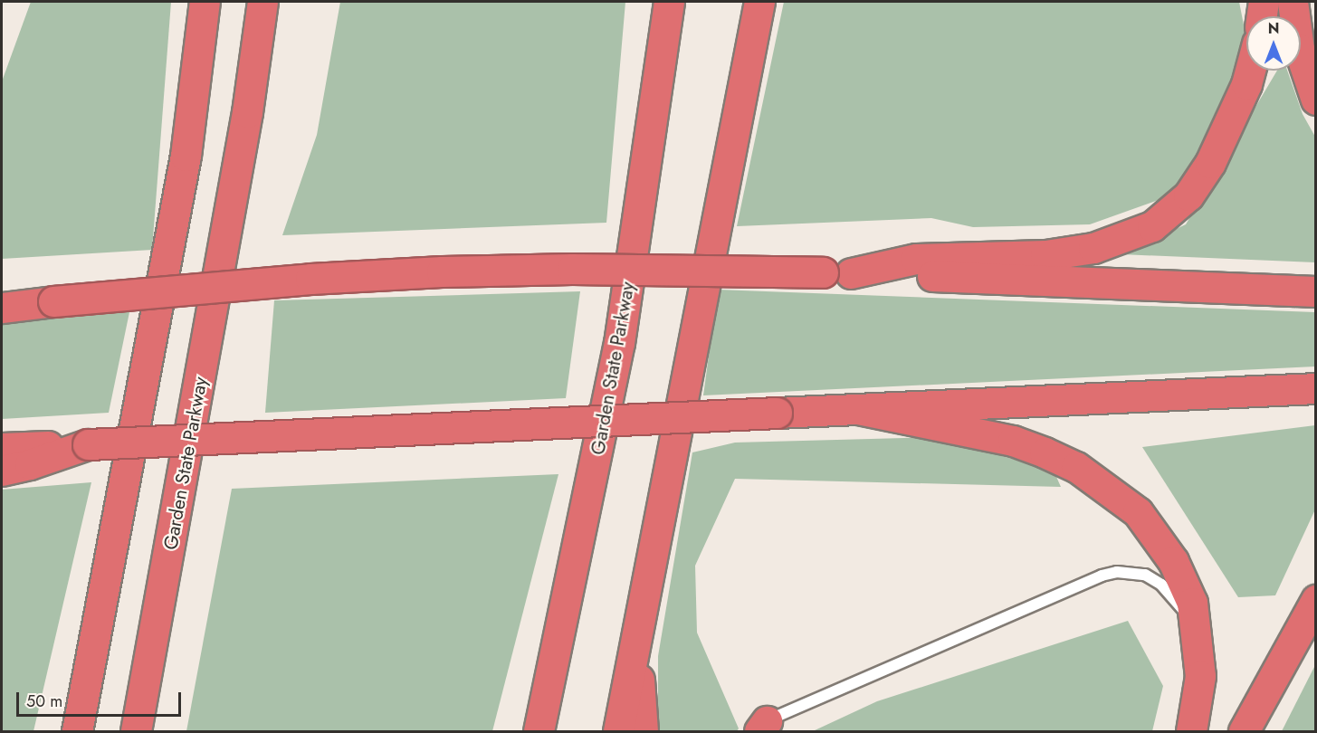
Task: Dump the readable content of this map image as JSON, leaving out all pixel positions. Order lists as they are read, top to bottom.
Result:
{
  "streets": {
    "highway": ["Garden State Parkway"]
  },
  "scale_bar": "50 m",
  "north": "top"
}
